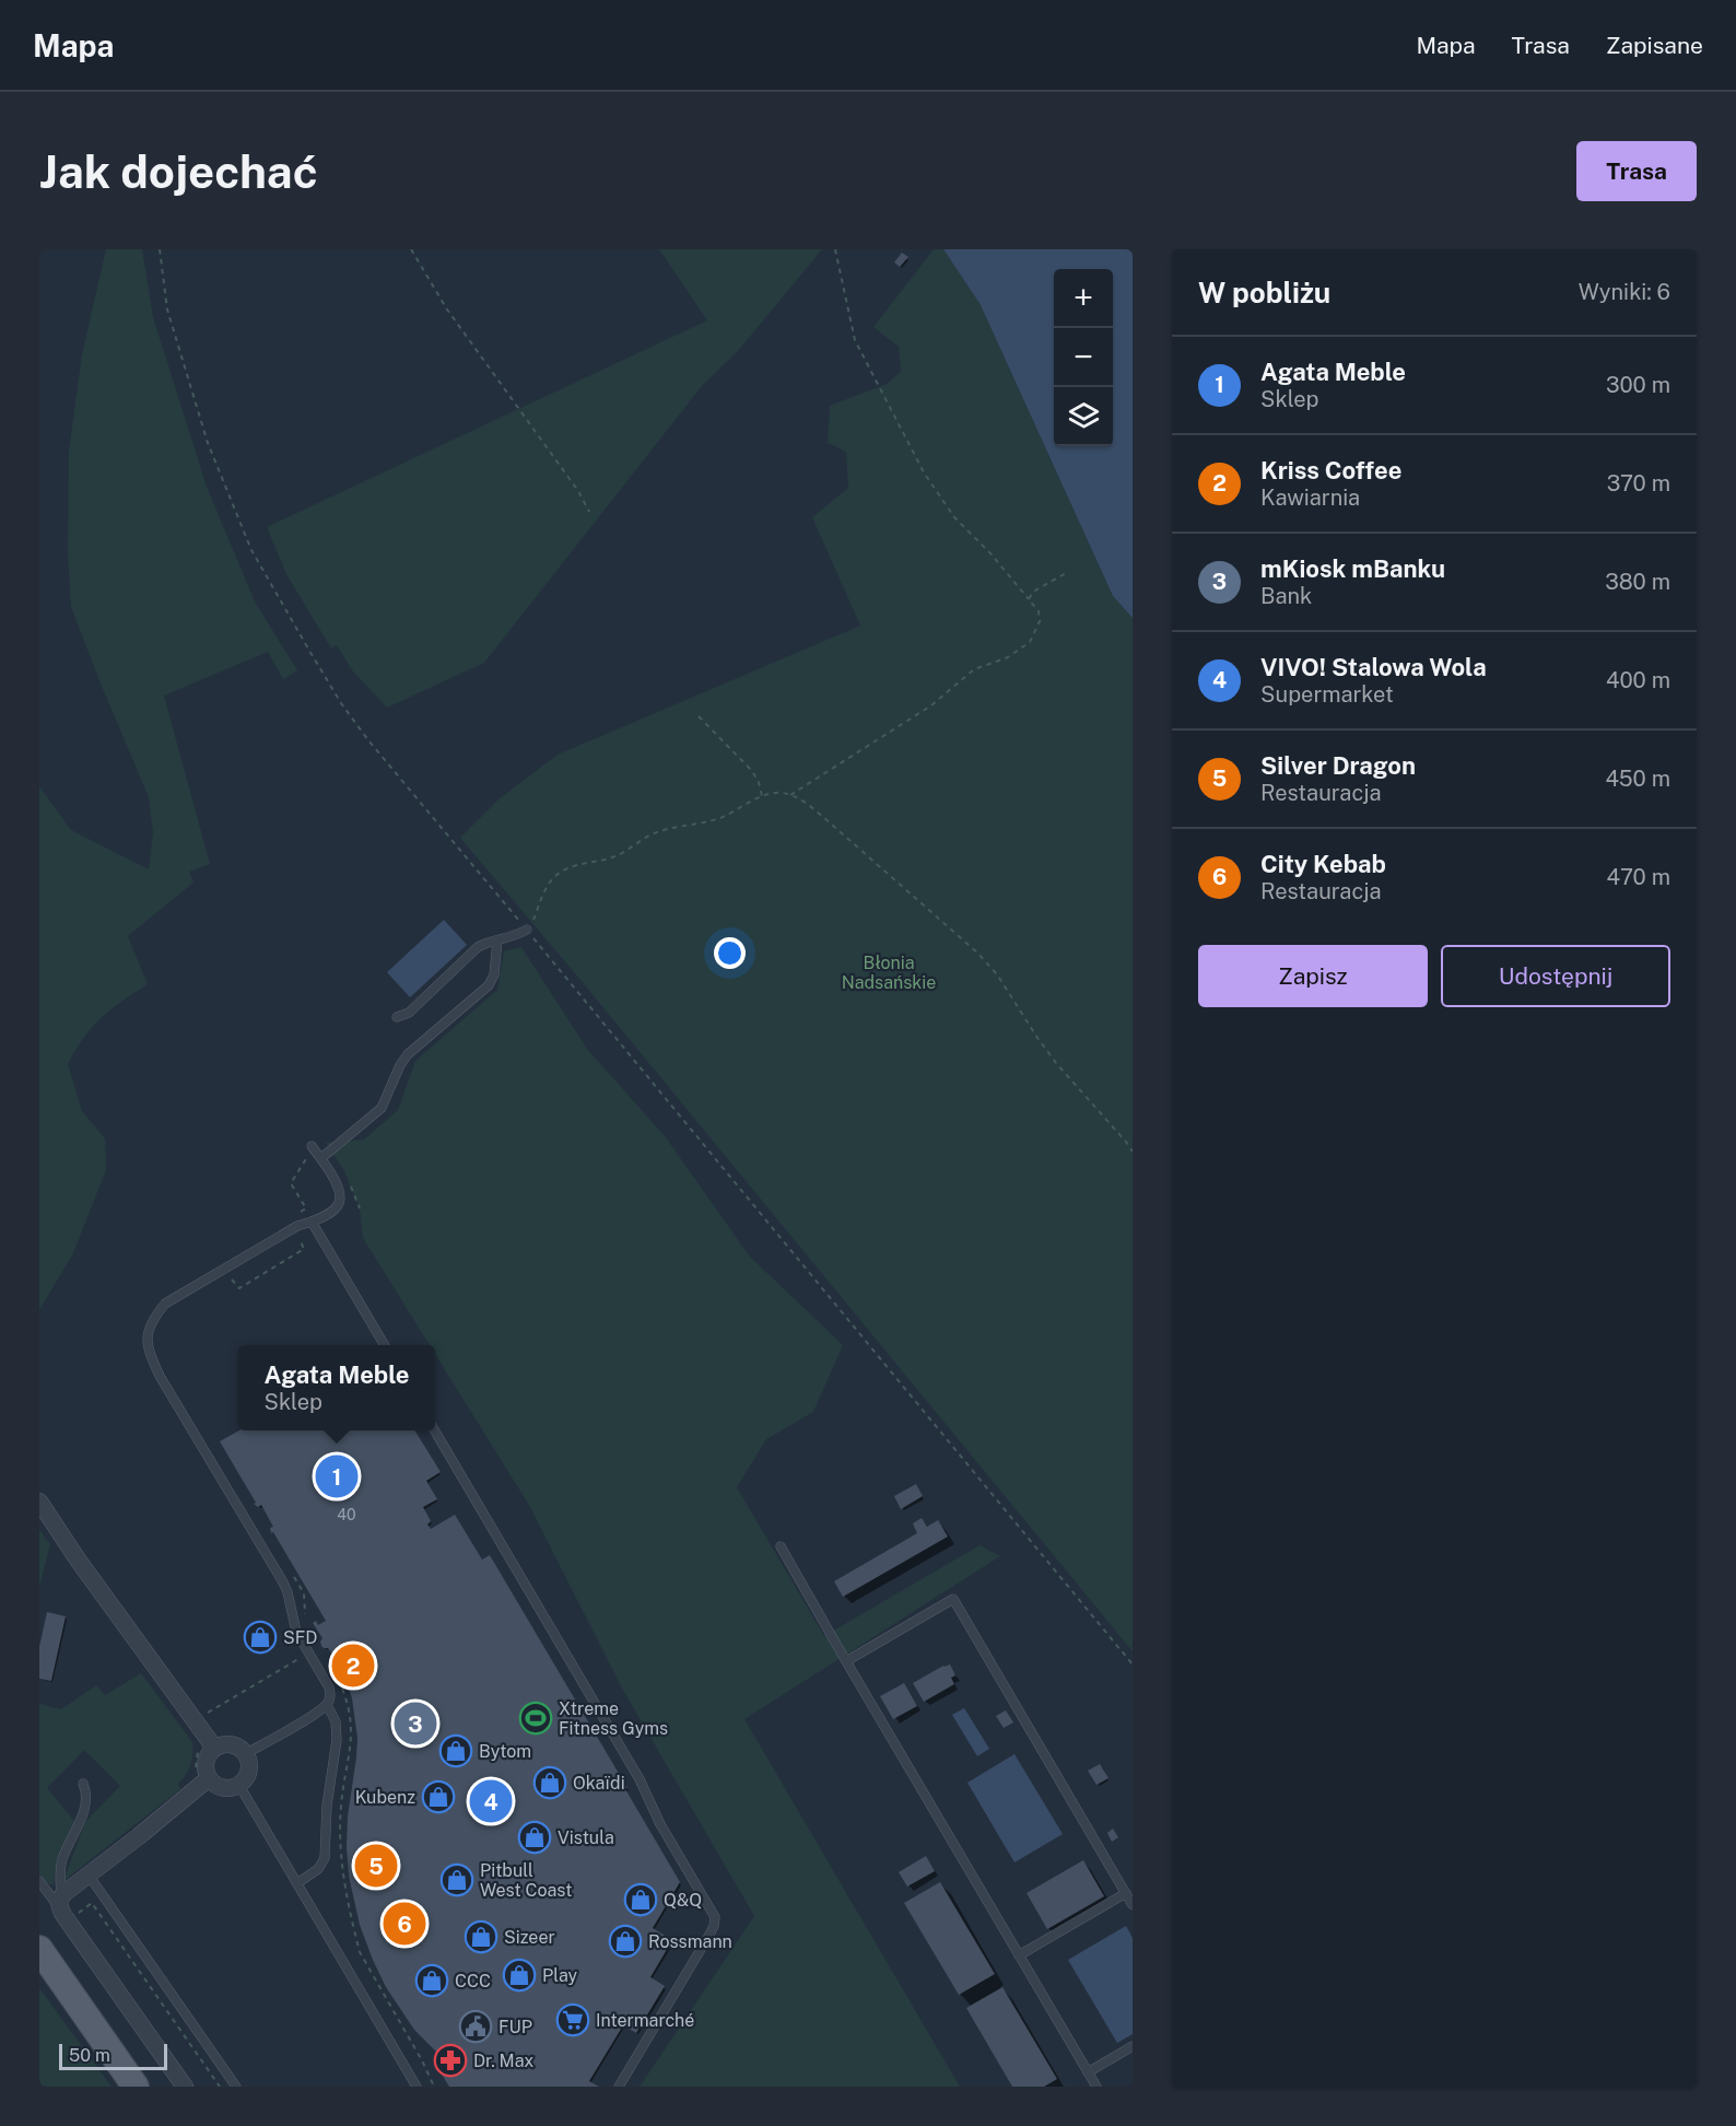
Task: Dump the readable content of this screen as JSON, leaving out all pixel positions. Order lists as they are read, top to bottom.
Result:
{
  "parks": ["Błonia Nadsańskie"],
  "places": {
    "shop": [
      "SFD",
      "Bytom",
      "Okaïdi",
      "Kubenz",
      "Vistula",
      "Pitbull West Coast",
      "Q&Q",
      "Sizeer",
      "Rossmann",
      "Play",
      "CCC"
    ],
    "sports": ["Xtreme Fitness Gyms"],
    "supermarket": ["Intermarché"],
    "public building": ["FUP"],
    "pharmacy": ["Dr. Max"]
  },
  "house_numbers": ["40"],
  "scale_bar": "50 m",
  "page": {
    "header": "Mapa",
    "nav": ["Mapa", "Trasa", "Zapisane"],
    "buttons": [
      "Trasa",
      ["Zapisz", "Udostępnij"]
    ],
    "title": "Jak dojechać",
    "heading": ["W pobliżu", "Wyniki: 6"],
    "map_buttons": ["+", "−"],
    "list": [
      {
        "mark": "1",
        "name": "Agata Meble",
        "note": "Sklep",
        "value": "300 m"
      },
      {
        "mark": "2",
        "name": "Kriss Coffee",
        "note": "Kawiarnia",
        "value": "370 m"
      },
      {
        "mark": "3",
        "name": "mKiosk mBanku",
        "note": "Bank",
        "value": "380 m"
      },
      {
        "mark": "4",
        "name": "VIVO! Stalowa Wola",
        "note": "Supermarket",
        "value": "400 m"
      },
      {
        "mark": "5",
        "name": "Silver Dragon",
        "note": "Restauracja",
        "value": "450 m"
      },
      {
        "mark": "6",
        "name": "City Kebab",
        "note": "Restauracja",
        "value": "470 m"
      }
    ],
    "popup": ["Agata Meble", "Sklep"],
    "pins": [
      "1",
      "2",
      "3",
      "4",
      "5",
      "6"
    ],
    "scale": "50 m"
  }
}
